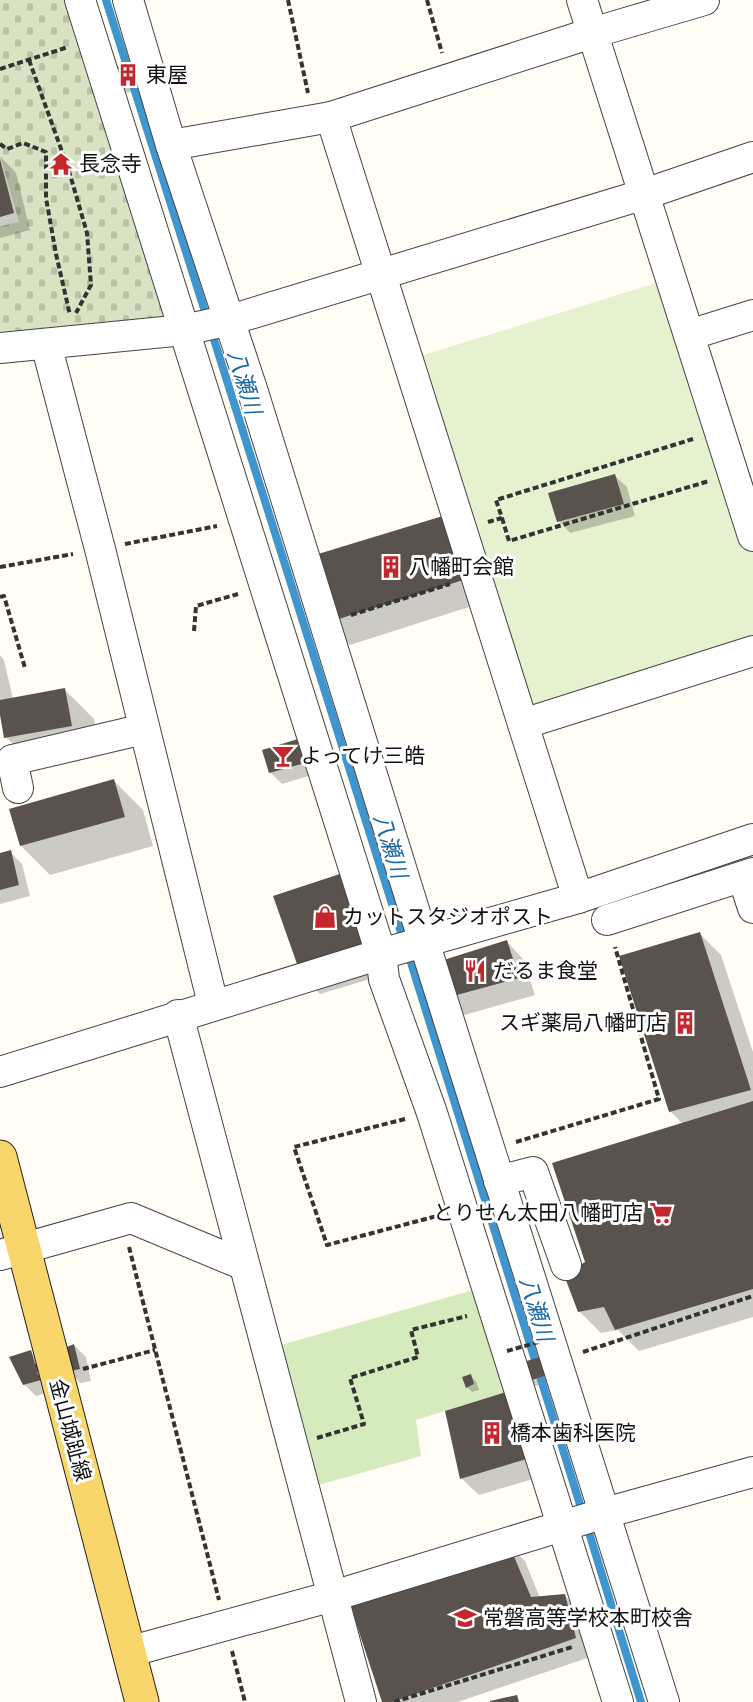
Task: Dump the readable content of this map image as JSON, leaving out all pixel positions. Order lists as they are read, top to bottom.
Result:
{
  "streets": {
    "main road": ["金山城趾線"]
  },
  "water": ["八瀬川"],
  "places": {
    "building": [
      "東屋",
      "八幡町会館",
      "スギ薬局八幡町店",
      "橋本歯科医院"
    ],
    "temple": ["長念寺"],
    "bar": ["よってけ三皓"],
    "shop": ["カットスタジオポスト"],
    "restaurant": ["だるま食堂"],
    "supermarket": ["とりせん太田八幡町店"],
    "school or university": ["常磐高等学校本町校舎"]
  }
}
